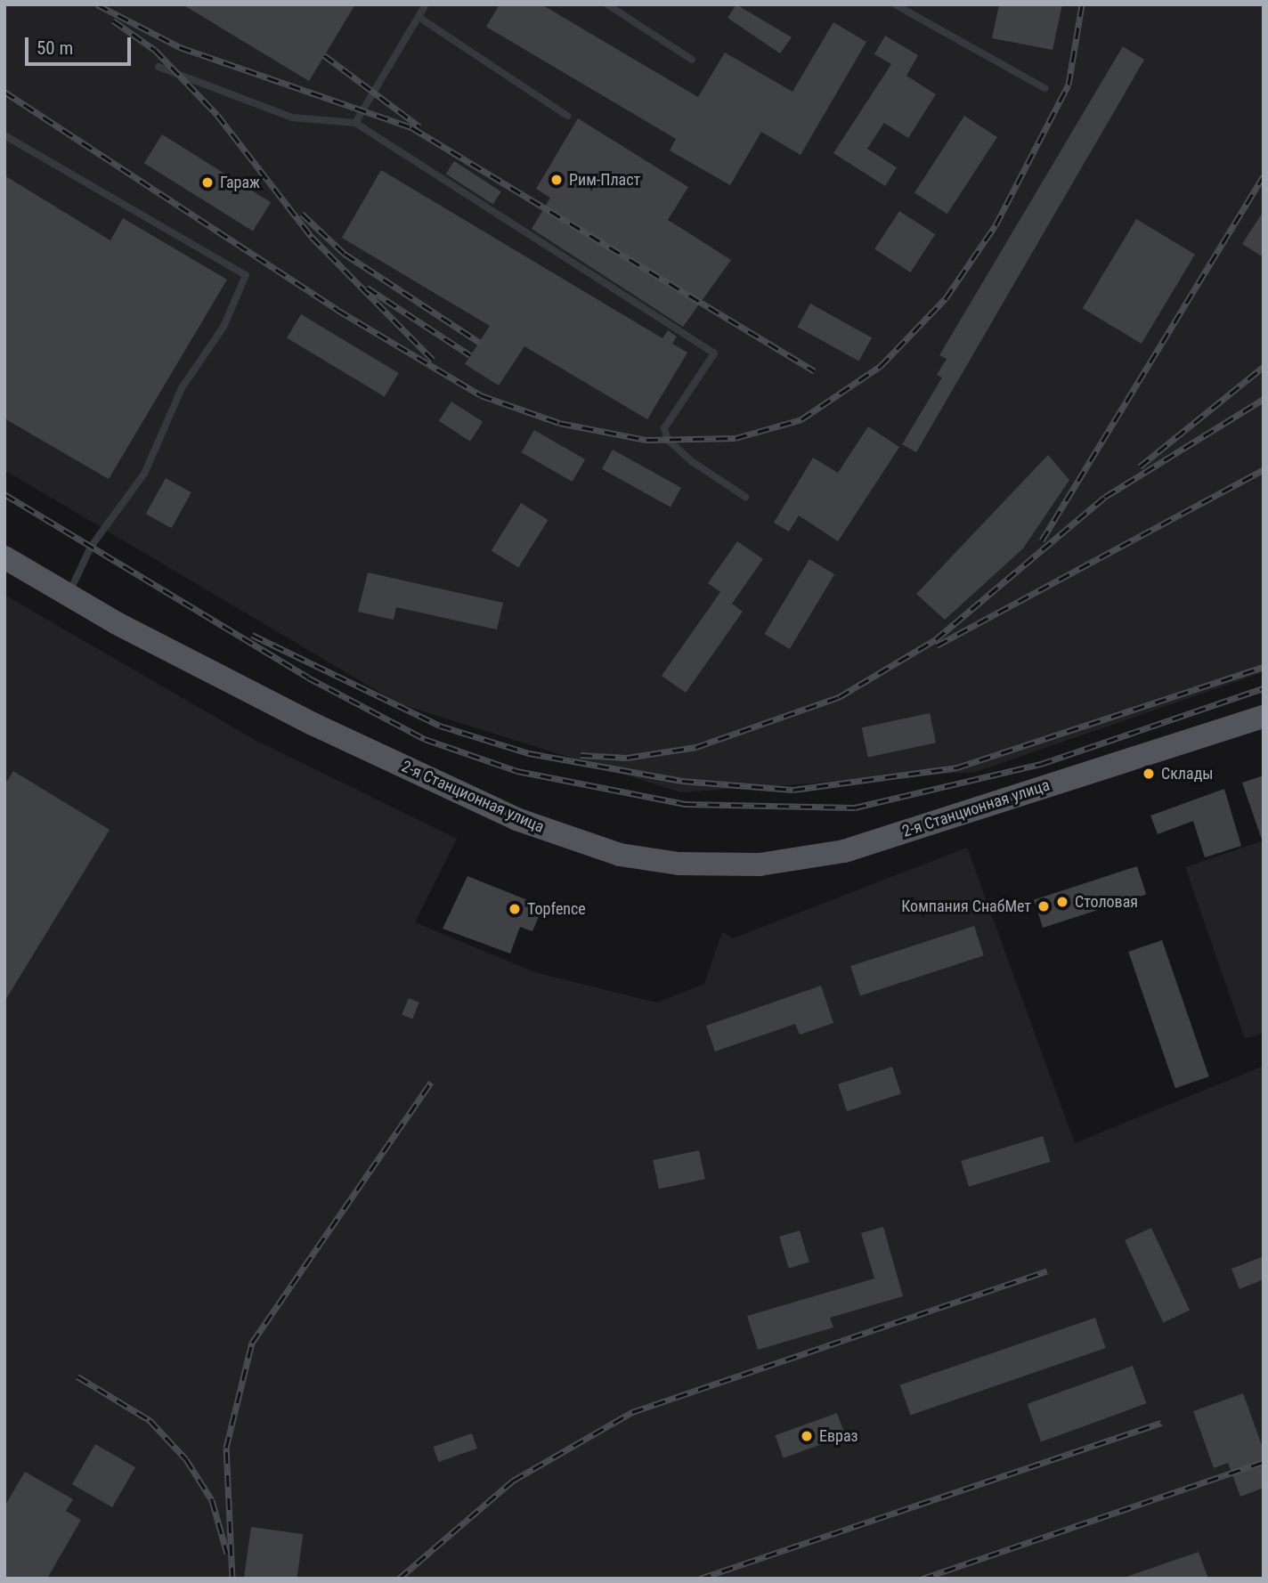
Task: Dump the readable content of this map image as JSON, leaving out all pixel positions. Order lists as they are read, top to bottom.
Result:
{
  "streets": {
    "main road": ["2-я Станционная улица"]
  },
  "places": [
    "Рим-Пласт",
    "Гараж",
    "Склады",
    "Столовая",
    "Компания СнабМет",
    "Topfence",
    "Евраз"
  ],
  "scale_bar": "50 m"
}
